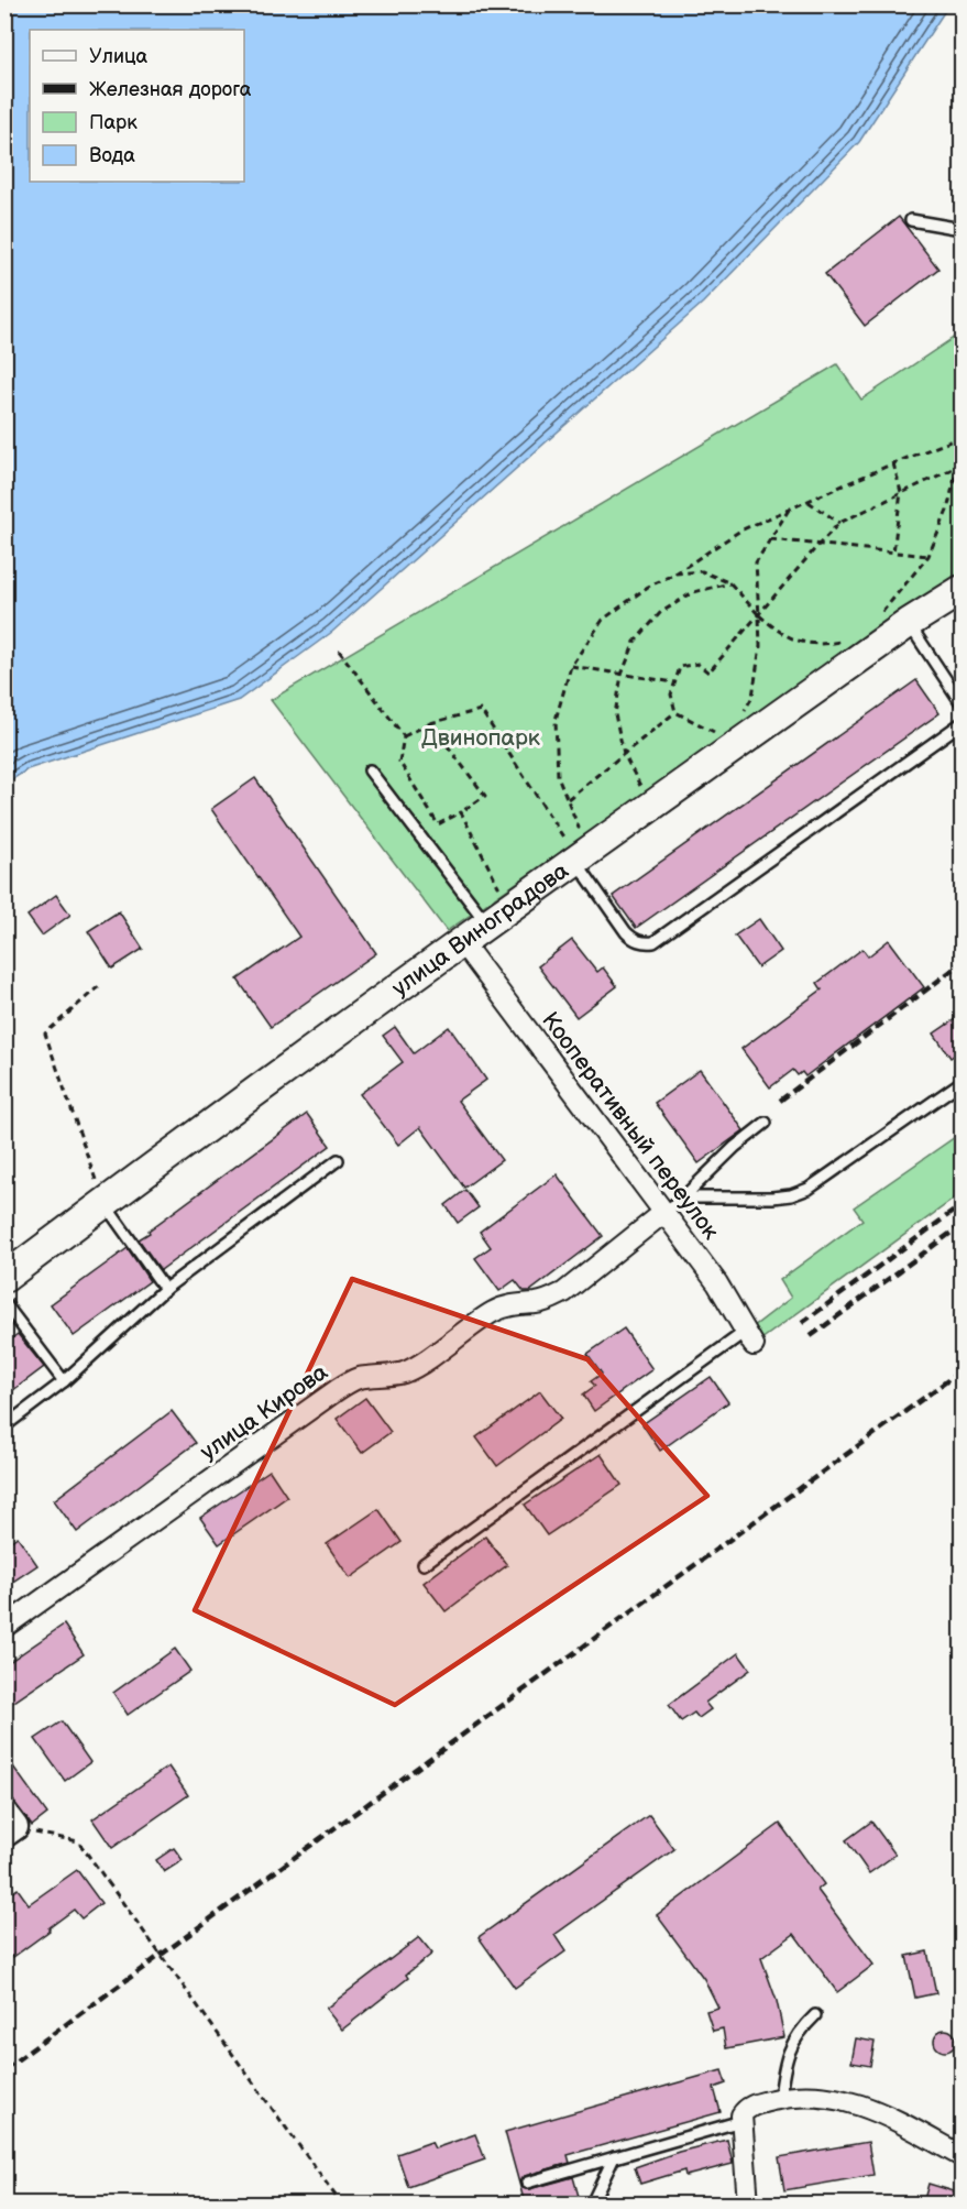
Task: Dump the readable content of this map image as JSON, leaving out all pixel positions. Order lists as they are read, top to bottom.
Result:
{
  "streets": {
    "main road": ["улица Виноградова"],
    "street": ["Кооперативный переулок", "улица Кирова"]
  },
  "crossings": [
    ["улица Виноградова", "Кооперативный переулок"],
    ["Кооперативный переулок", "улица Кирова"]
  ],
  "parks": ["Двинопарк"],
  "legend": [
    "Улица",
    "Железная дорога",
    "Парк",
    "Вода"
  ]
}
